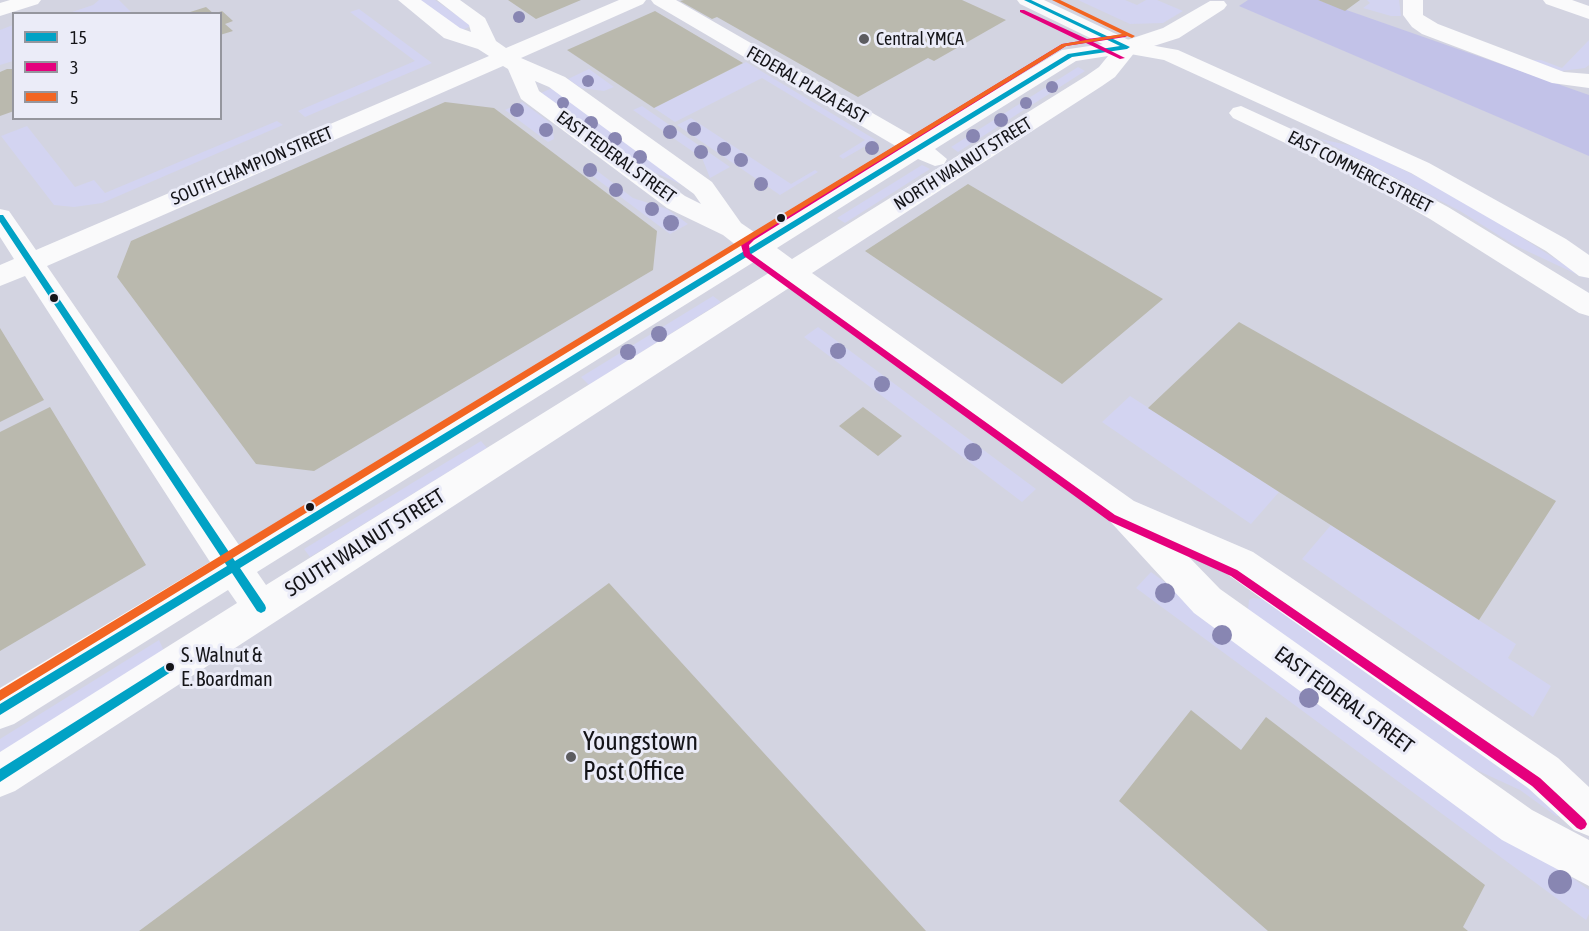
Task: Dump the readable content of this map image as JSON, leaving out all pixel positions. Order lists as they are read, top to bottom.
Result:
{
  "streets": {
    "street": [
      "FEDERAL PLAZA EAST",
      "EAST FEDERAL STREET",
      "NORTH WALNUT STREET",
      "SOUTH CHAMPION STREET",
      "EAST COMMERCE STREET",
      "SOUTH WALNUT STREET"
    ]
  },
  "crossings": [
    ["FEDERAL PLAZA EAST", "NORTH WALNUT STREET"],
    ["EAST FEDERAL STREET", "NORTH WALNUT STREET"],
    ["EAST FEDERAL STREET", "SOUTH CHAMPION STREET"],
    ["EAST FEDERAL STREET", "SOUTH WALNUT STREET"],
    ["NORTH WALNUT STREET", "EAST COMMERCE STREET"],
    ["NORTH WALNUT STREET", "SOUTH WALNUT STREET"]
  ],
  "places": ["Central YMCA", "S. Walnut & E. Boardman", "Youngstown Post Office"],
  "lines": ["transit line 15", "transit line 5", "transit line 3"],
  "legend": ["15", "3", "5"]
}
